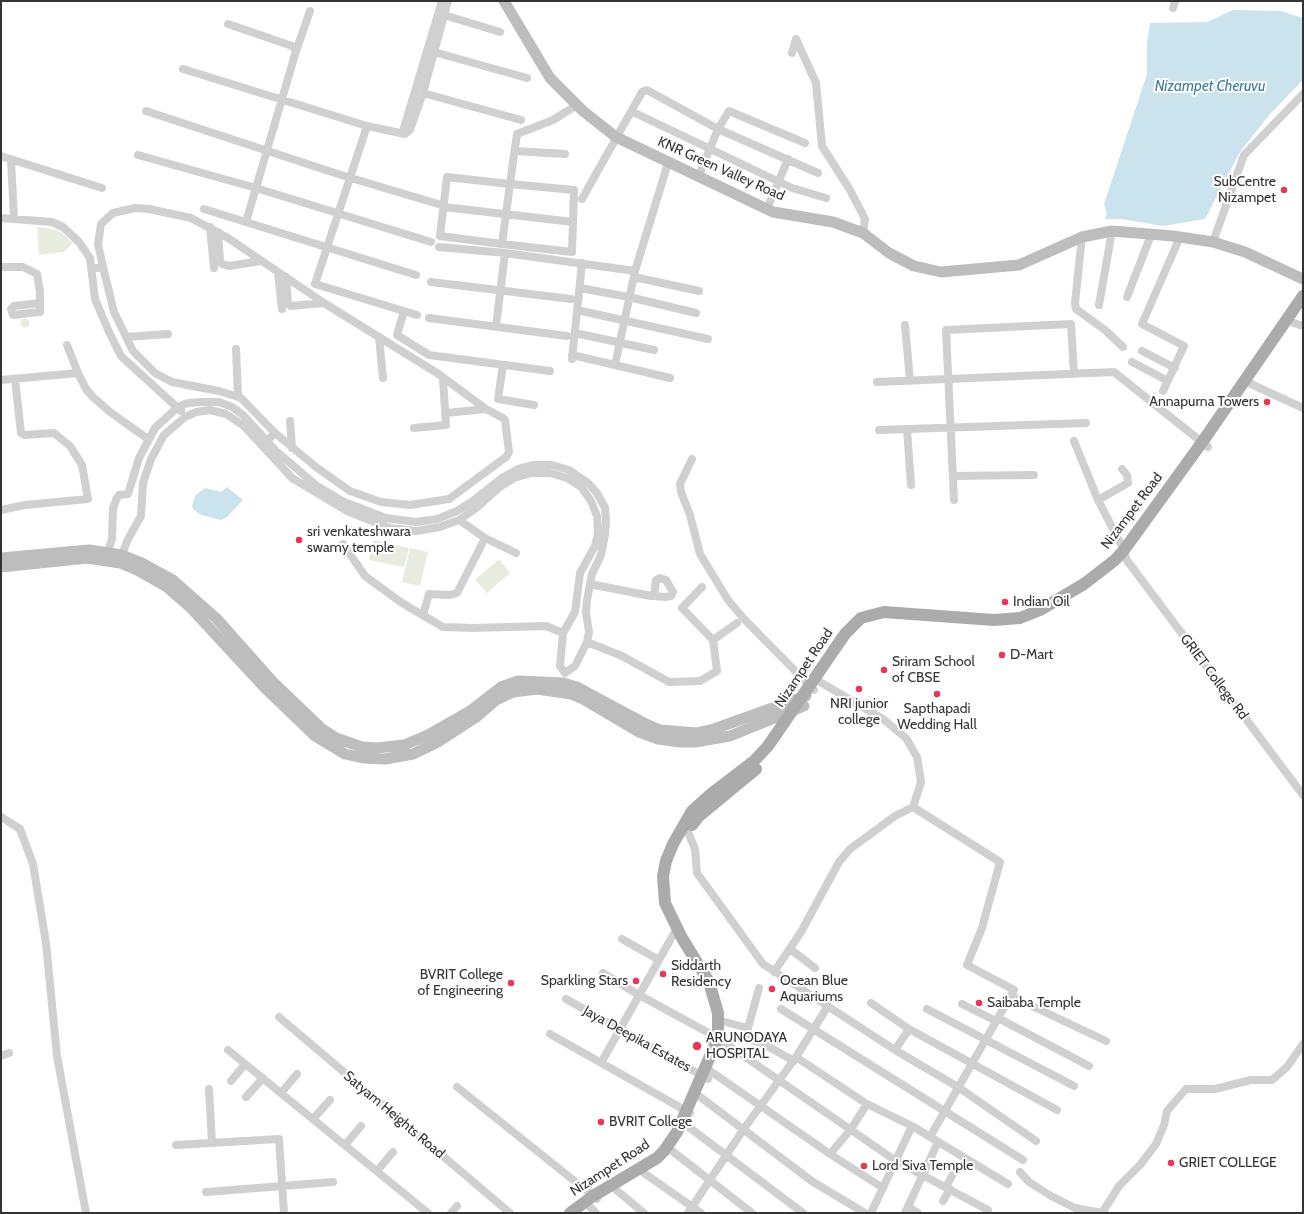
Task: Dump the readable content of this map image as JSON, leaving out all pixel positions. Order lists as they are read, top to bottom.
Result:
{
  "streets": {
    "main road": ["Nizampet Road"],
    "street": [
      "KNR Green Valley Road",
      "GRIET College Rd",
      "Jaya Deepika Estates",
      "Satyam Heights Road"
    ]
  },
  "crossings": [
    ["Nizampet Road", "GRIET College Rd"],
    ["Nizampet Road", "Jaya Deepika Estates"]
  ],
  "water": ["Nizampet Cheruvu"],
  "places": [
    "SubCentre Nizampet",
    "Annapurna Towers",
    "sri venkateshwara swamy temple",
    "Indian Oil",
    "D-Mart",
    "Sriram School of CBSE",
    "NRI junior college",
    "Sapthapadi Wedding Hall",
    "Siddarth Residency",
    "Sparkling Stars",
    "BVRIT College of Engineering",
    "Ocean Blue Aquariums",
    "Saibaba Temple",
    "ARUNODAYA HOSPITAL",
    "BVRIT College",
    "GRIET COLLEGE",
    "Lord Siva Temple"
  ]
}
